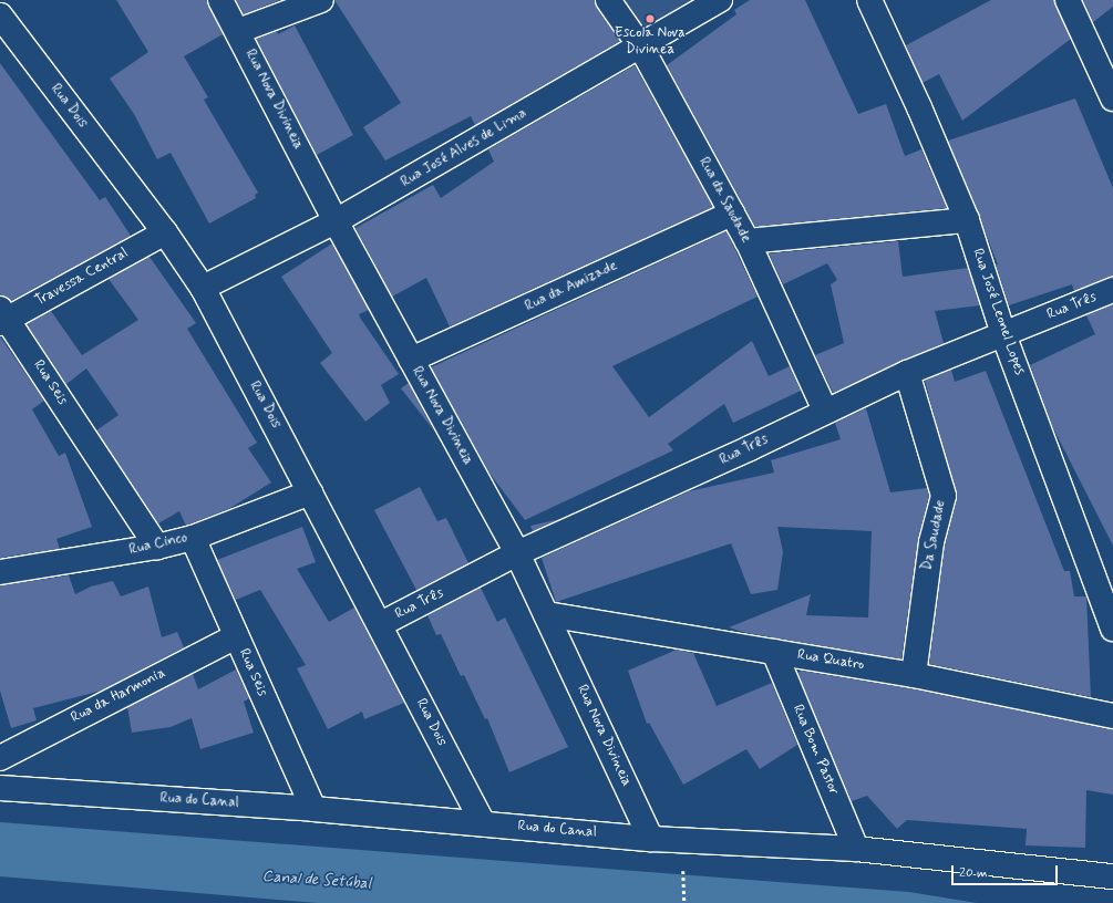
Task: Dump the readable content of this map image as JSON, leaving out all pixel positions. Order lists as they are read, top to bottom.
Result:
{
  "streets": {
    "street": [
      "Rua Nova Divineia",
      "Rua Dois",
      "Rua José Alves de Lima",
      "Rua da Saudade",
      "Travessa Central",
      "Rua da Amizade",
      "Rua Três",
      "Rua José Leonel Lopes",
      "Rua Seis",
      "Da Saudade",
      "Rua Cinco",
      "Rua Quatro",
      "Rua da Harmonia",
      "Rua Bom Pastor",
      "Rua do Canal"
    ]
  },
  "crossings": [
    ["Rua Nova Divineia", "Rua José Alves de Lima"],
    ["Rua Nova Divineia", "Rua da Amizade"],
    ["Rua Nova Divineia", "Rua Três"],
    ["Rua Nova Divineia", "Rua Quatro"],
    ["Rua Nova Divineia", "Rua do Canal"],
    ["Rua Dois", "Rua José Alves de Lima"],
    ["Rua Dois", "Travessa Central"],
    ["Rua Dois", "Rua Três"],
    ["Rua Dois", "Rua Cinco"],
    ["Rua Dois", "Rua do Canal"],
    ["Rua José Alves de Lima", "Rua da Saudade"],
    ["Rua da Saudade", "Rua da Amizade"],
    ["Rua da Saudade", "Rua Três"],
    ["Travessa Central", "Rua Seis"],
    ["Rua Três", "Rua José Leonel Lopes"],
    ["Rua Três", "Da Saudade"],
    ["Rua Seis", "Rua Cinco"],
    ["Rua Seis", "Rua da Harmonia"],
    ["Rua Seis", "Rua do Canal"],
    ["Da Saudade", "Rua Quatro"],
    ["Rua Quatro", "Rua Bom Pastor"],
    ["Rua Bom Pastor", "Rua do Canal"]
  ],
  "water": ["Canal de Setúbal"],
  "places": ["Escola Nova Divinea"],
  "scale_bar": "20 m"
}
